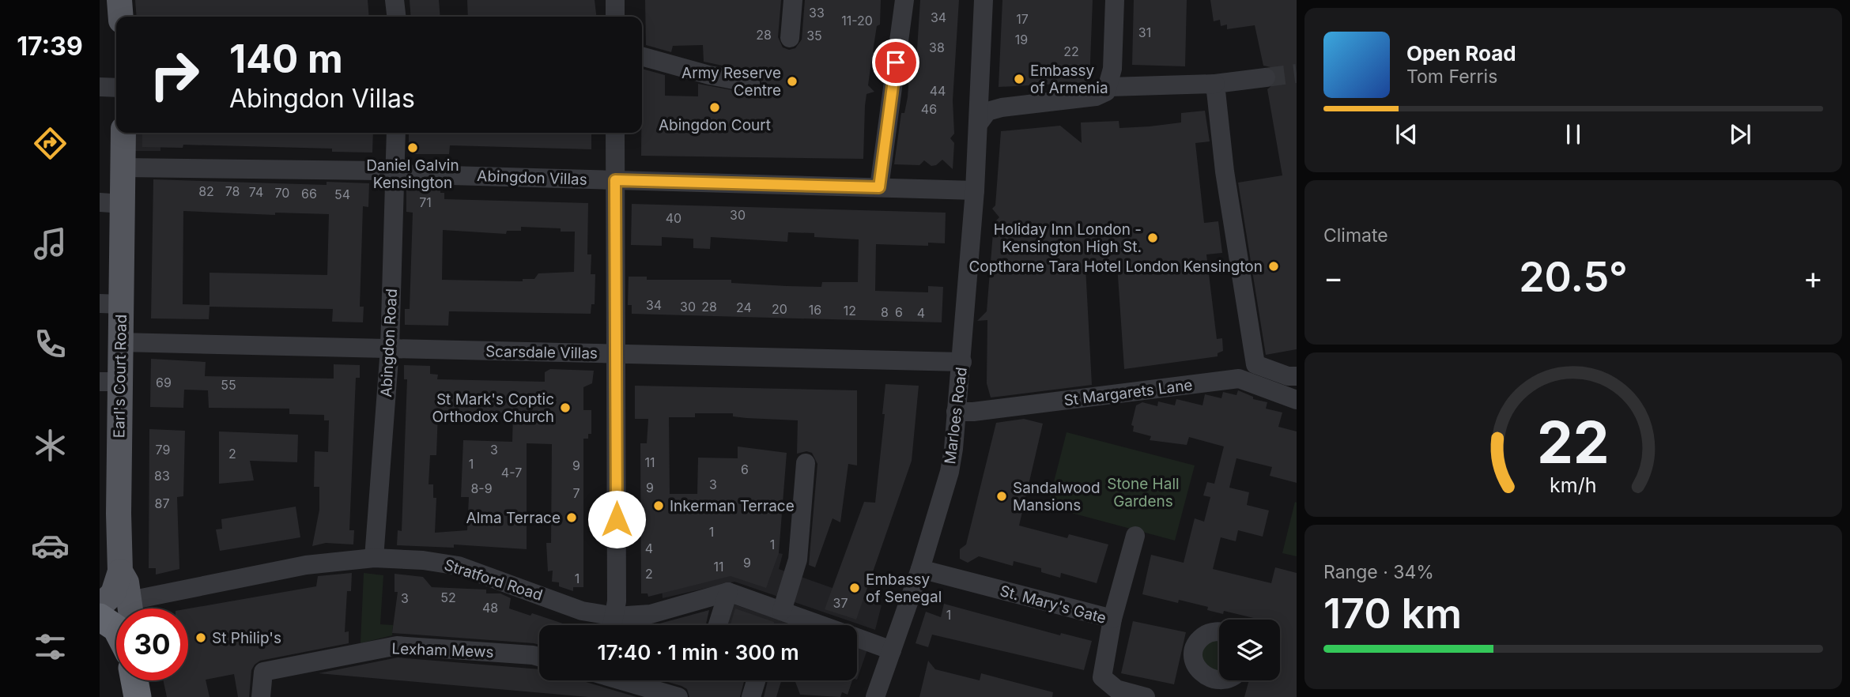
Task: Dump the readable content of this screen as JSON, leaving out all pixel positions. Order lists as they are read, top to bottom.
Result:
{
  "streets": {
    "main road": ["Earl's Court Road"],
    "street": [
      "Abingdon Villas",
      "Abingdon Road",
      "Scarsdale Villas",
      "St Margarets Lane",
      "Marloes Road",
      "Stratford Road",
      "St. Mary's Gate",
      "Lexham Mews"
    ]
  },
  "crossings": [
    ["Abingdon Villas", "Abingdon Road"],
    ["Abingdon Villas", "Earl's Court Road"],
    ["Abingdon Villas", "Marloes Road"],
    ["Abingdon Road", "Scarsdale Villas"],
    ["Abingdon Road", "Stratford Road"],
    ["Scarsdale Villas", "Earl's Court Road"],
    ["Scarsdale Villas", "Marloes Road"],
    ["St Margarets Lane", "Marloes Road"],
    ["Marloes Road", "St. Mary's Gate"]
  ],
  "parks": ["Stone Hall Gardens"],
  "places": [
    "Embassy of Armenia",
    "Army Reserve Centre",
    "Abingdon Court",
    "Daniel Galvin Kensington",
    "Holiday Inn London - Kensington High St.",
    "Copthorne Tara Hotel London Kensington",
    "St Mark's Coptic Orthodox Church",
    "Sandalwood Mansions",
    "Inkerman Terrace",
    "Alma Terrace",
    "Embassy of Senegal",
    "St Philip's"
  ],
  "house_numbers": [
    "33",
    "34",
    "17",
    "11-20",
    "31",
    "28",
    "35",
    "19",
    "38",
    "22",
    "44",
    "46",
    "82",
    "78",
    "74",
    "70",
    "66",
    "54",
    "71",
    "30",
    "40",
    "34",
    "30",
    "28",
    "24",
    "20",
    "16",
    "12",
    "8",
    "6",
    "4",
    "69",
    "55",
    "79",
    "3",
    "2",
    "11",
    "1",
    "9",
    "6",
    "4-7",
    "83",
    "3",
    "9",
    "8-9",
    "7",
    "87",
    "1",
    "1",
    "4",
    "9",
    "11",
    "2",
    "1",
    "52",
    "3",
    "37",
    "48",
    "1"
  ],
  "page": {
    "tabs": "17:39",
    "turn": ["140 m", "Abingdon Villas"],
    "song": ["Open Road", "Tom Ferris"],
    "tile": [
      "Climate",
      ["Range · 34%", "170 km"]
    ],
    "heat": ["−", "20.5°", "+"],
    "limit": "30",
    "trip": "17:40 · 1 min · 300 m",
    "gauge": ["22", "km/h"]
  }
}
